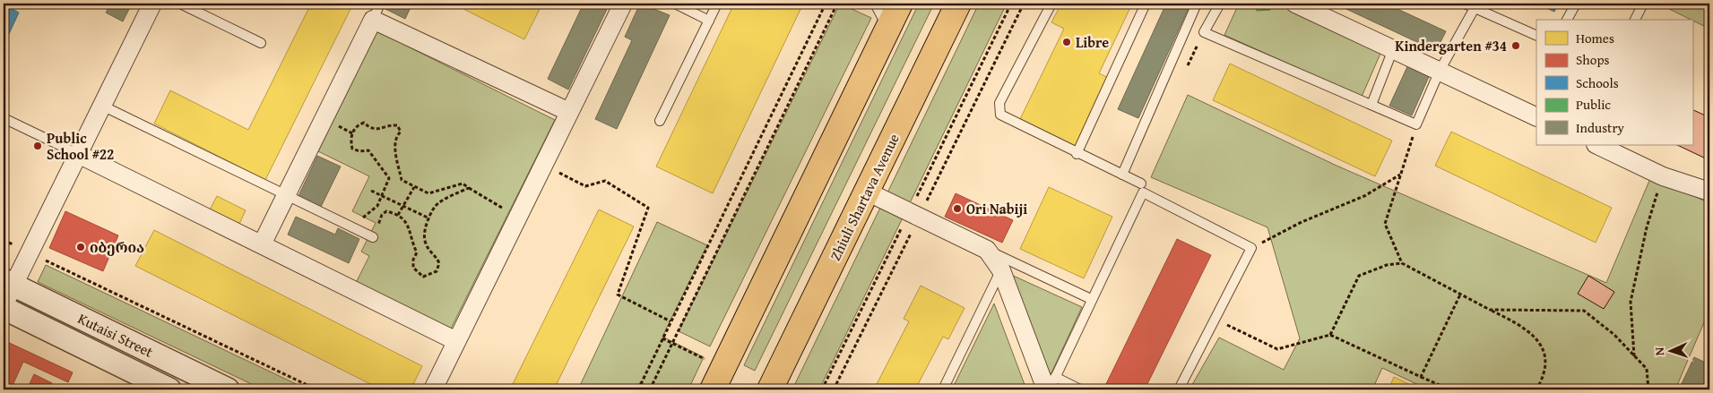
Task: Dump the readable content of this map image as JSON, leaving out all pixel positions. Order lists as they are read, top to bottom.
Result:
{
  "streets": {
    "main road": ["Zhiuli Shartava Avenue"],
    "street": ["Kutaisi Street"]
  },
  "places": [
    "Libre",
    "Kindergarten #34",
    "Public School #22",
    "Ori Nabiji",
    "იბერია"
  ],
  "legend": [
    "Homes",
    "Shops",
    "Schools",
    "Public",
    "Industry"
  ],
  "north": "left"
}
